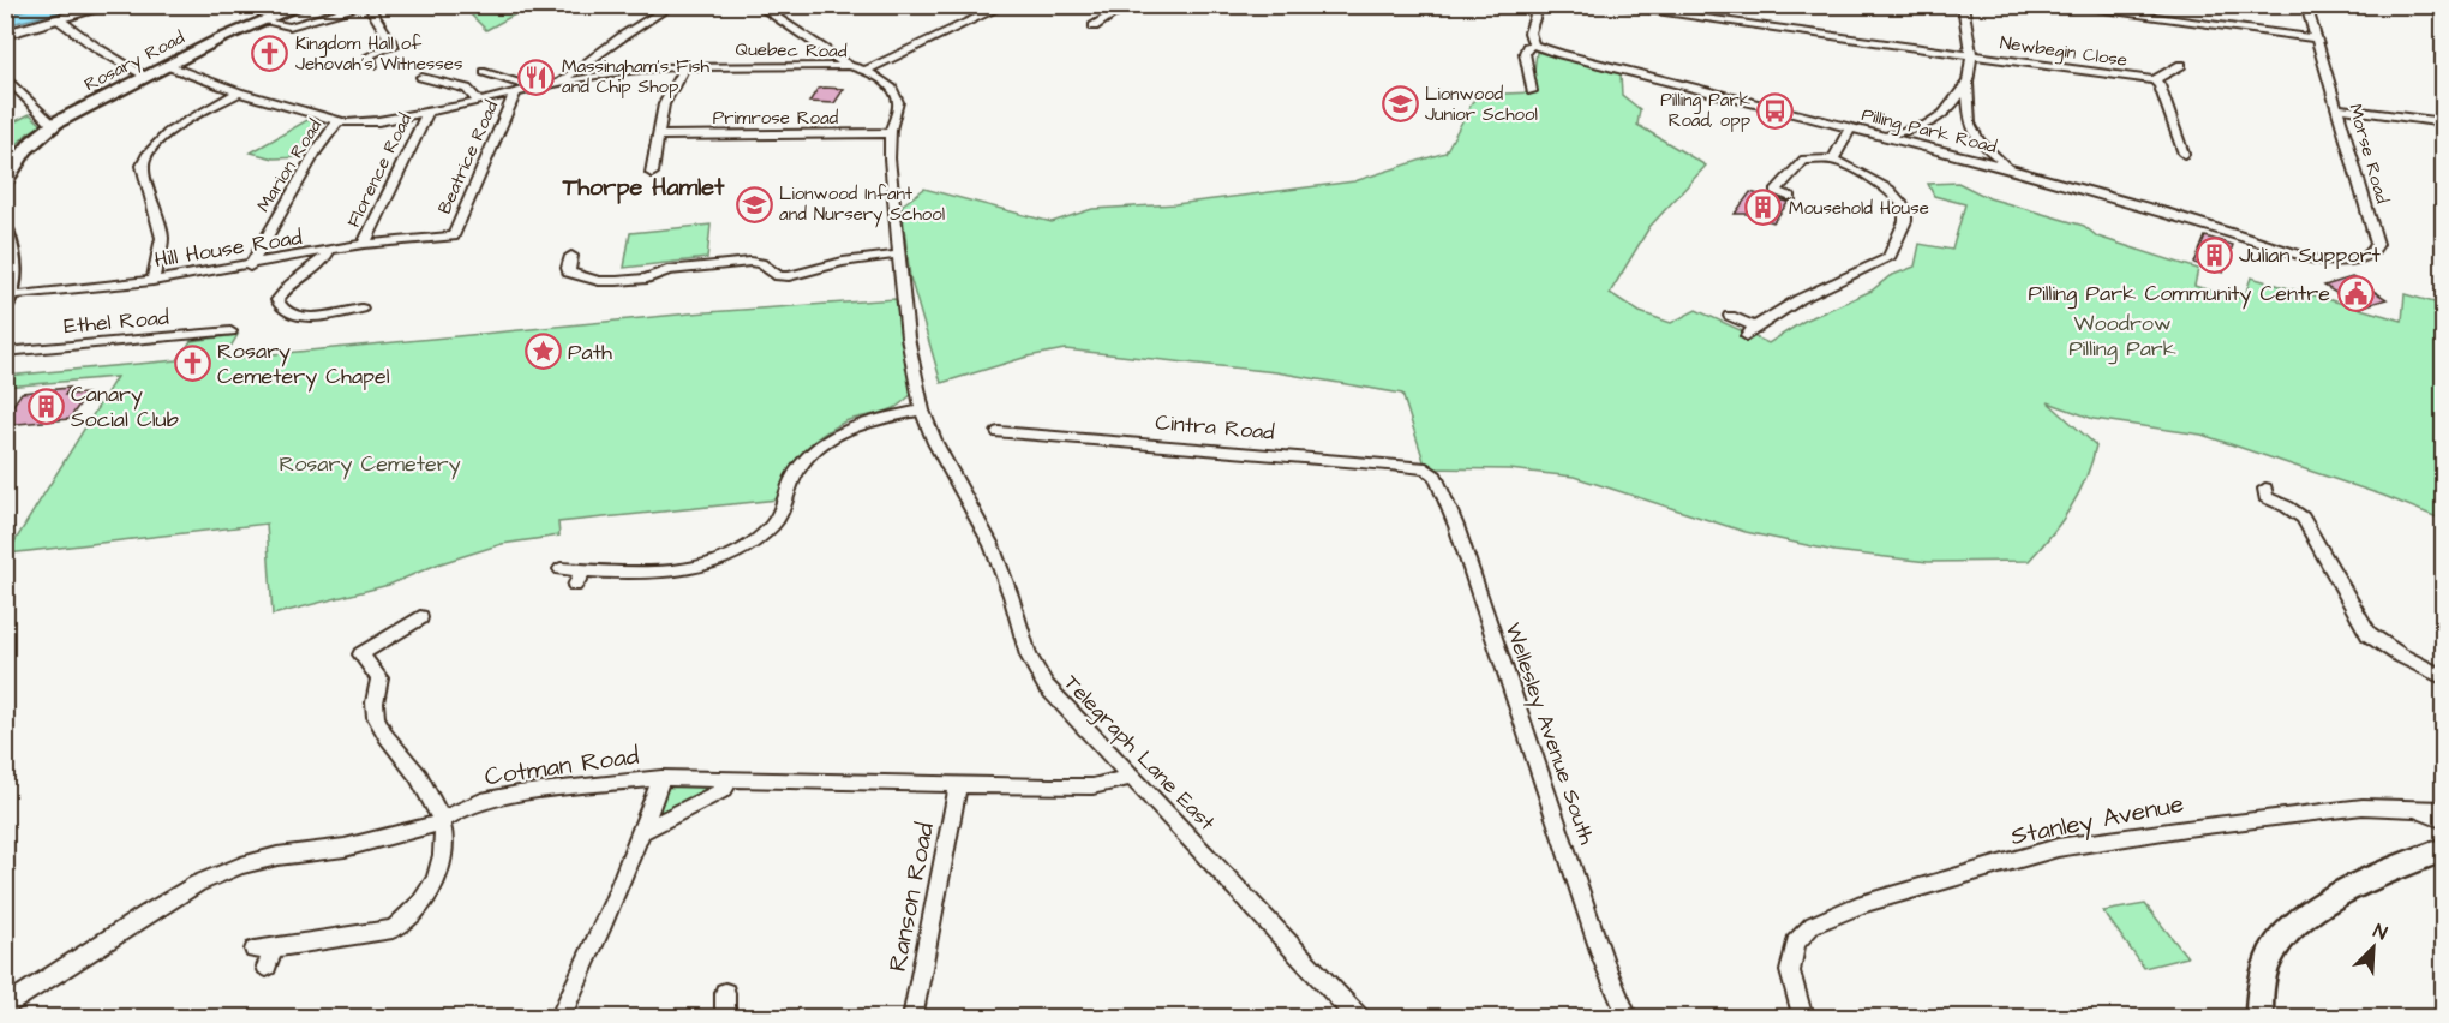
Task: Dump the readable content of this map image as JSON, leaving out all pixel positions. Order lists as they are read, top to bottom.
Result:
{
  "streets": {
    "street": [
      "Quebec Road",
      "Newbegin Close",
      "Rosary Road",
      "Primrose Road",
      "Pilling Park Road",
      "Morse Road",
      "Beatrice Road",
      "Marion Road",
      "Florence Road",
      "Hill House Road",
      "Ethel Road",
      "Cintra Road",
      "Wellesley Avenue South",
      "Telegraph Lane East",
      "Cotman Road",
      "Stanley Avenue",
      "Ranson Road"
    ]
  },
  "crossings": [
    ["Quebec Road", "Rosary Road"],
    ["Quebec Road", "Beatrice Road"],
    ["Quebec Road", "Marion Road"],
    ["Quebec Road", "Florence Road"],
    ["Quebec Road", "Telegraph Lane East"],
    ["Primrose Road", "Telegraph Lane East"],
    ["Pilling Park Road", "Morse Road"],
    ["Beatrice Road", "Hill House Road"],
    ["Marion Road", "Hill House Road"],
    ["Florence Road", "Hill House Road"],
    ["Cintra Road", "Wellesley Avenue South"],
    ["Telegraph Lane East", "Cotman Road"],
    ["Cotman Road", "Ranson Road"]
  ],
  "districts": ["Thorpe Hamlet"],
  "parks": ["Woodrow Pilling Park", "Rosary Cemetery"],
  "places": {
    "church": ["Kingdom Hall of Jehovah's Witnesses", "Rosary Cemetery Chapel"],
    "restaurant": ["Massingham's Fish and Chip Shop"],
    "school or university": ["Lionwood Junior School", "Lionwood Infant and Nursery School"],
    "bus stop": ["Pilling Park Road, opp"],
    "building": ["Mousehold House", "Julian Support", "Canary Social Club"],
    "public building": ["Pilling Park Community Centre"],
    "place": ["Path"]
  },
  "north": "top right"
}
